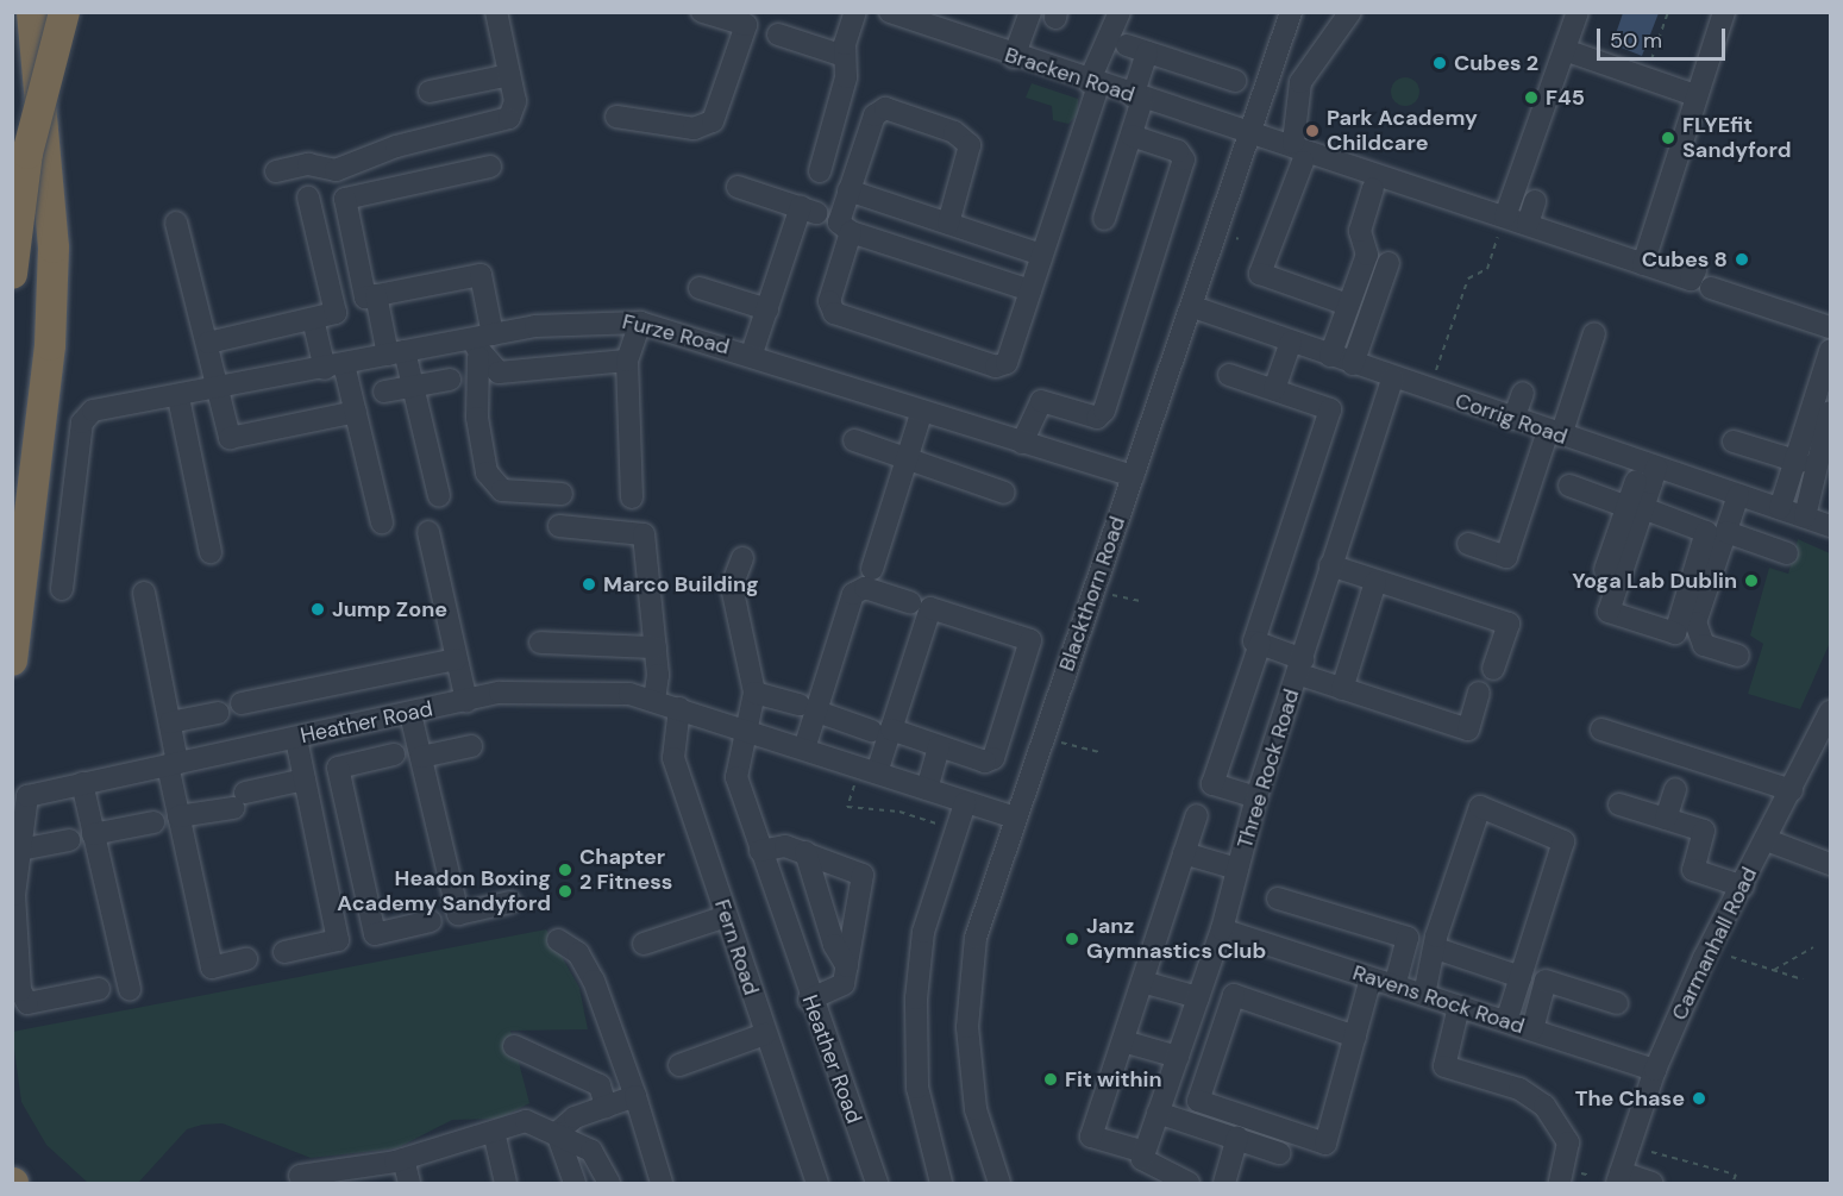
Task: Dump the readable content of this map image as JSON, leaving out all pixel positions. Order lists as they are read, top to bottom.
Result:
{
  "streets": {
    "street": [
      "Bracken Road",
      "Furze Road",
      "Corrig Road",
      "Blackthorn Road",
      "Heather Road",
      "Three Rock Road",
      "Carmanhall Road",
      "Fern Road",
      "Ravens Rock Road"
    ]
  },
  "crossings": [
    ["Bracken Road", "Blackthorn Road"],
    ["Furze Road", "Blackthorn Road"],
    ["Corrig Road", "Blackthorn Road"],
    ["Corrig Road", "Three Rock Road"],
    ["Blackthorn Road", "Heather Road"],
    ["Heather Road", "Fern Road"],
    ["Three Rock Road", "Ravens Rock Road"],
    ["Carmanhall Road", "Ravens Rock Road"]
  ],
  "places": [
    "Cubes 2",
    "F45",
    "Park Academy Childcare",
    "FLYEfit Sandyford",
    "Cubes 8",
    "Yoga Lab Dublin",
    "Marco Building",
    "Jump Zone",
    "Chapter 2 Fitness",
    "Headon Boxing Academy Sandyford",
    "Janz Gymnastics Club",
    "Fit within",
    "The Chase"
  ],
  "scale_bar": "50 m"
}
